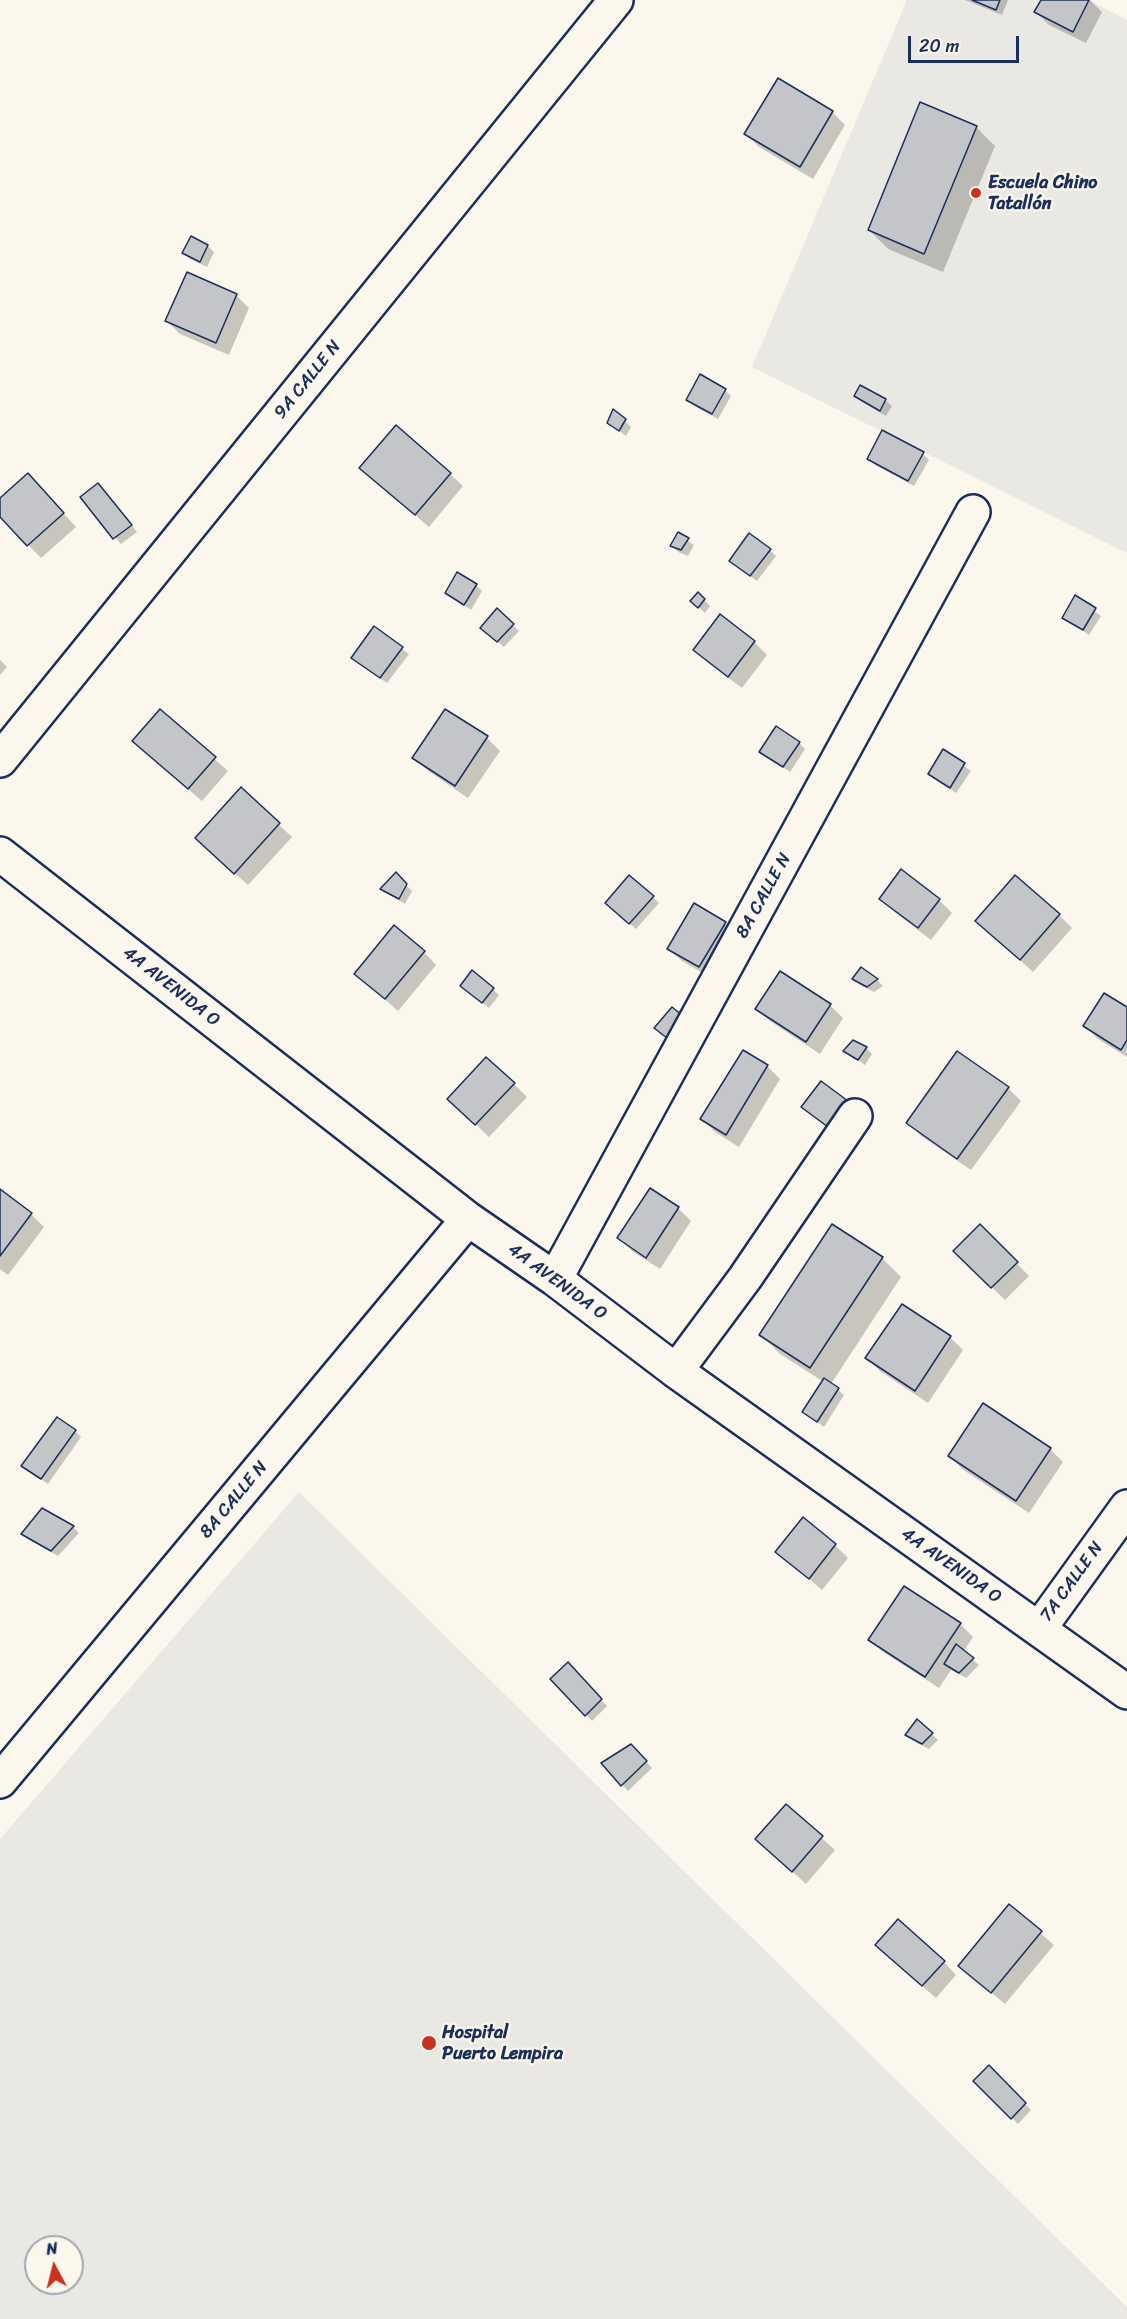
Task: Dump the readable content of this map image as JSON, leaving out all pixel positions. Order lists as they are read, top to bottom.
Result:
{
  "streets": {
    "street": [
      "9A CALLE N",
      "8A CALLE N",
      "4A AVENIDA O",
      "7A CALLE N"
    ]
  },
  "crossings": [
    ["8A CALLE N", "4A AVENIDA O"],
    ["4A AVENIDA O", "7A CALLE N"]
  ],
  "places": ["Escuela Chino Tatallón", "Hospital Puerto Lempira"],
  "scale_bar": "20 m",
  "north": "top"
}
